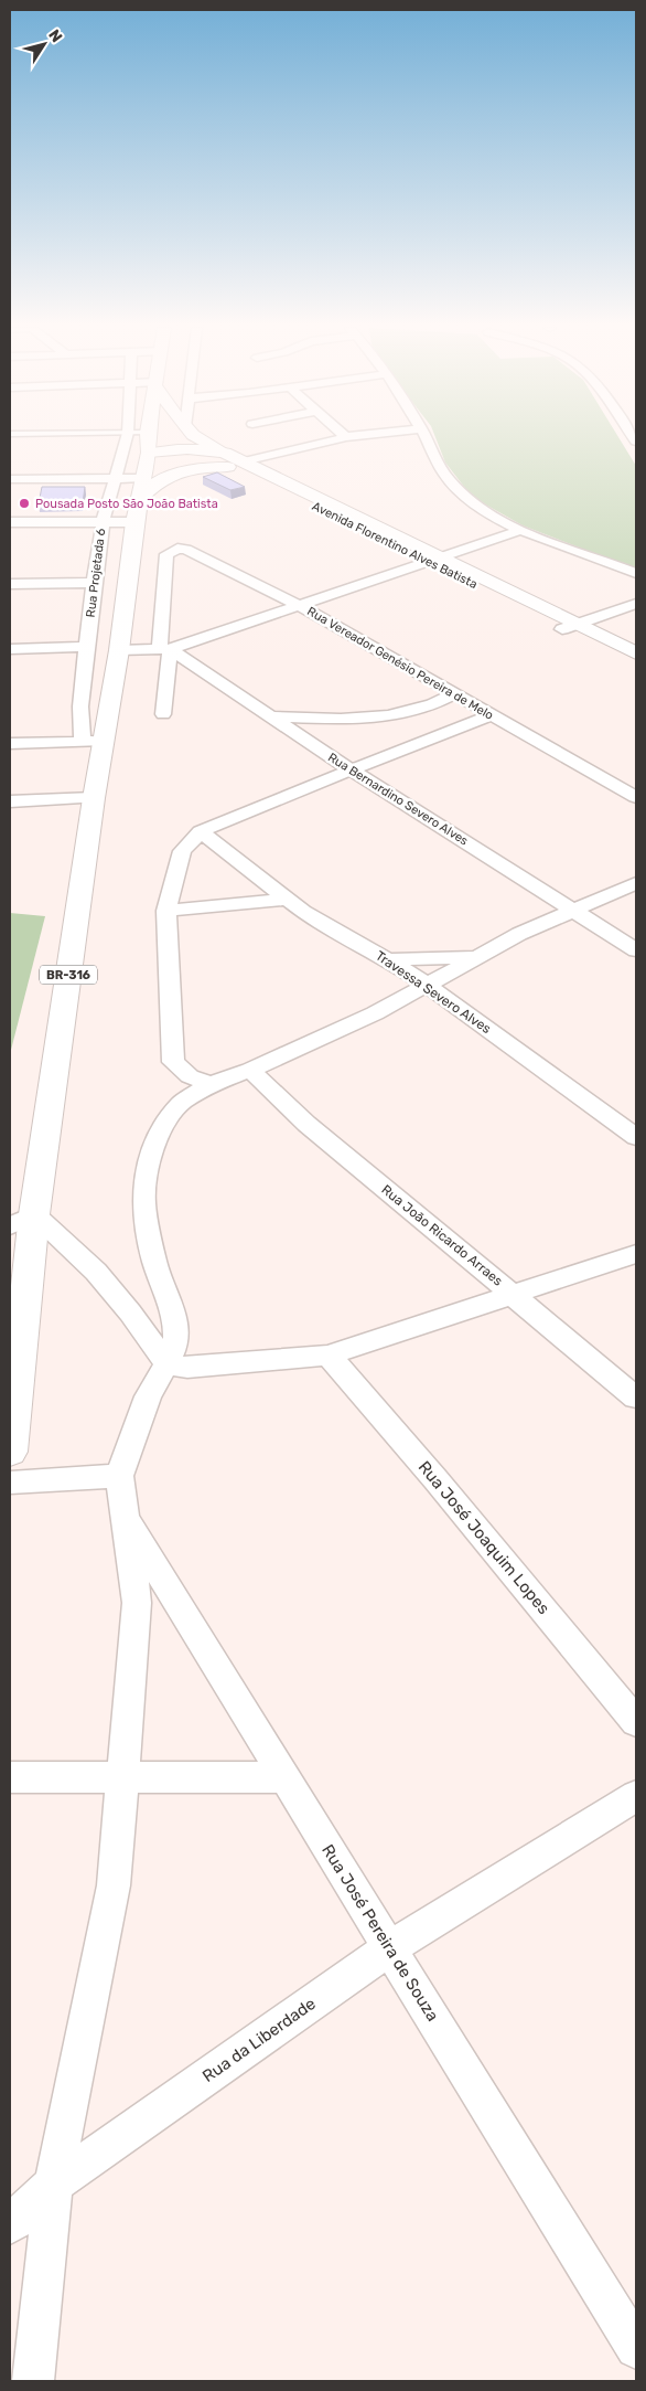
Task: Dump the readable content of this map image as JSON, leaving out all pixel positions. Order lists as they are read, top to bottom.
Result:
{
  "streets": {
    "main road": ["Avenida Florentino Alves Batista", "BR-316"],
    "street": [
      "Rua Projetada 6",
      "Rua Vereador Genésio Pereira de Melo",
      "Rua Bernardino Severo Alves",
      "Travessa Severo Alves",
      "Rua João Ricardo Arraes",
      "Rua José Joaquim Lopes",
      "Rua José Pereira de Souza",
      "Rua da Liberdade"
    ]
  },
  "crossings": [
    ["Avenida Florentino Alves Batista", "BR-316"],
    ["Rua Projetada 6", "BR-316"],
    ["Rua Vereador Genésio Pereira de Melo", "Rua Bernardino Severo Alves"],
    ["Rua José Pereira de Souza", "Rua da Liberdade"]
  ],
  "places": ["Pousada Posto São João Batista"],
  "north": "top right"
}
